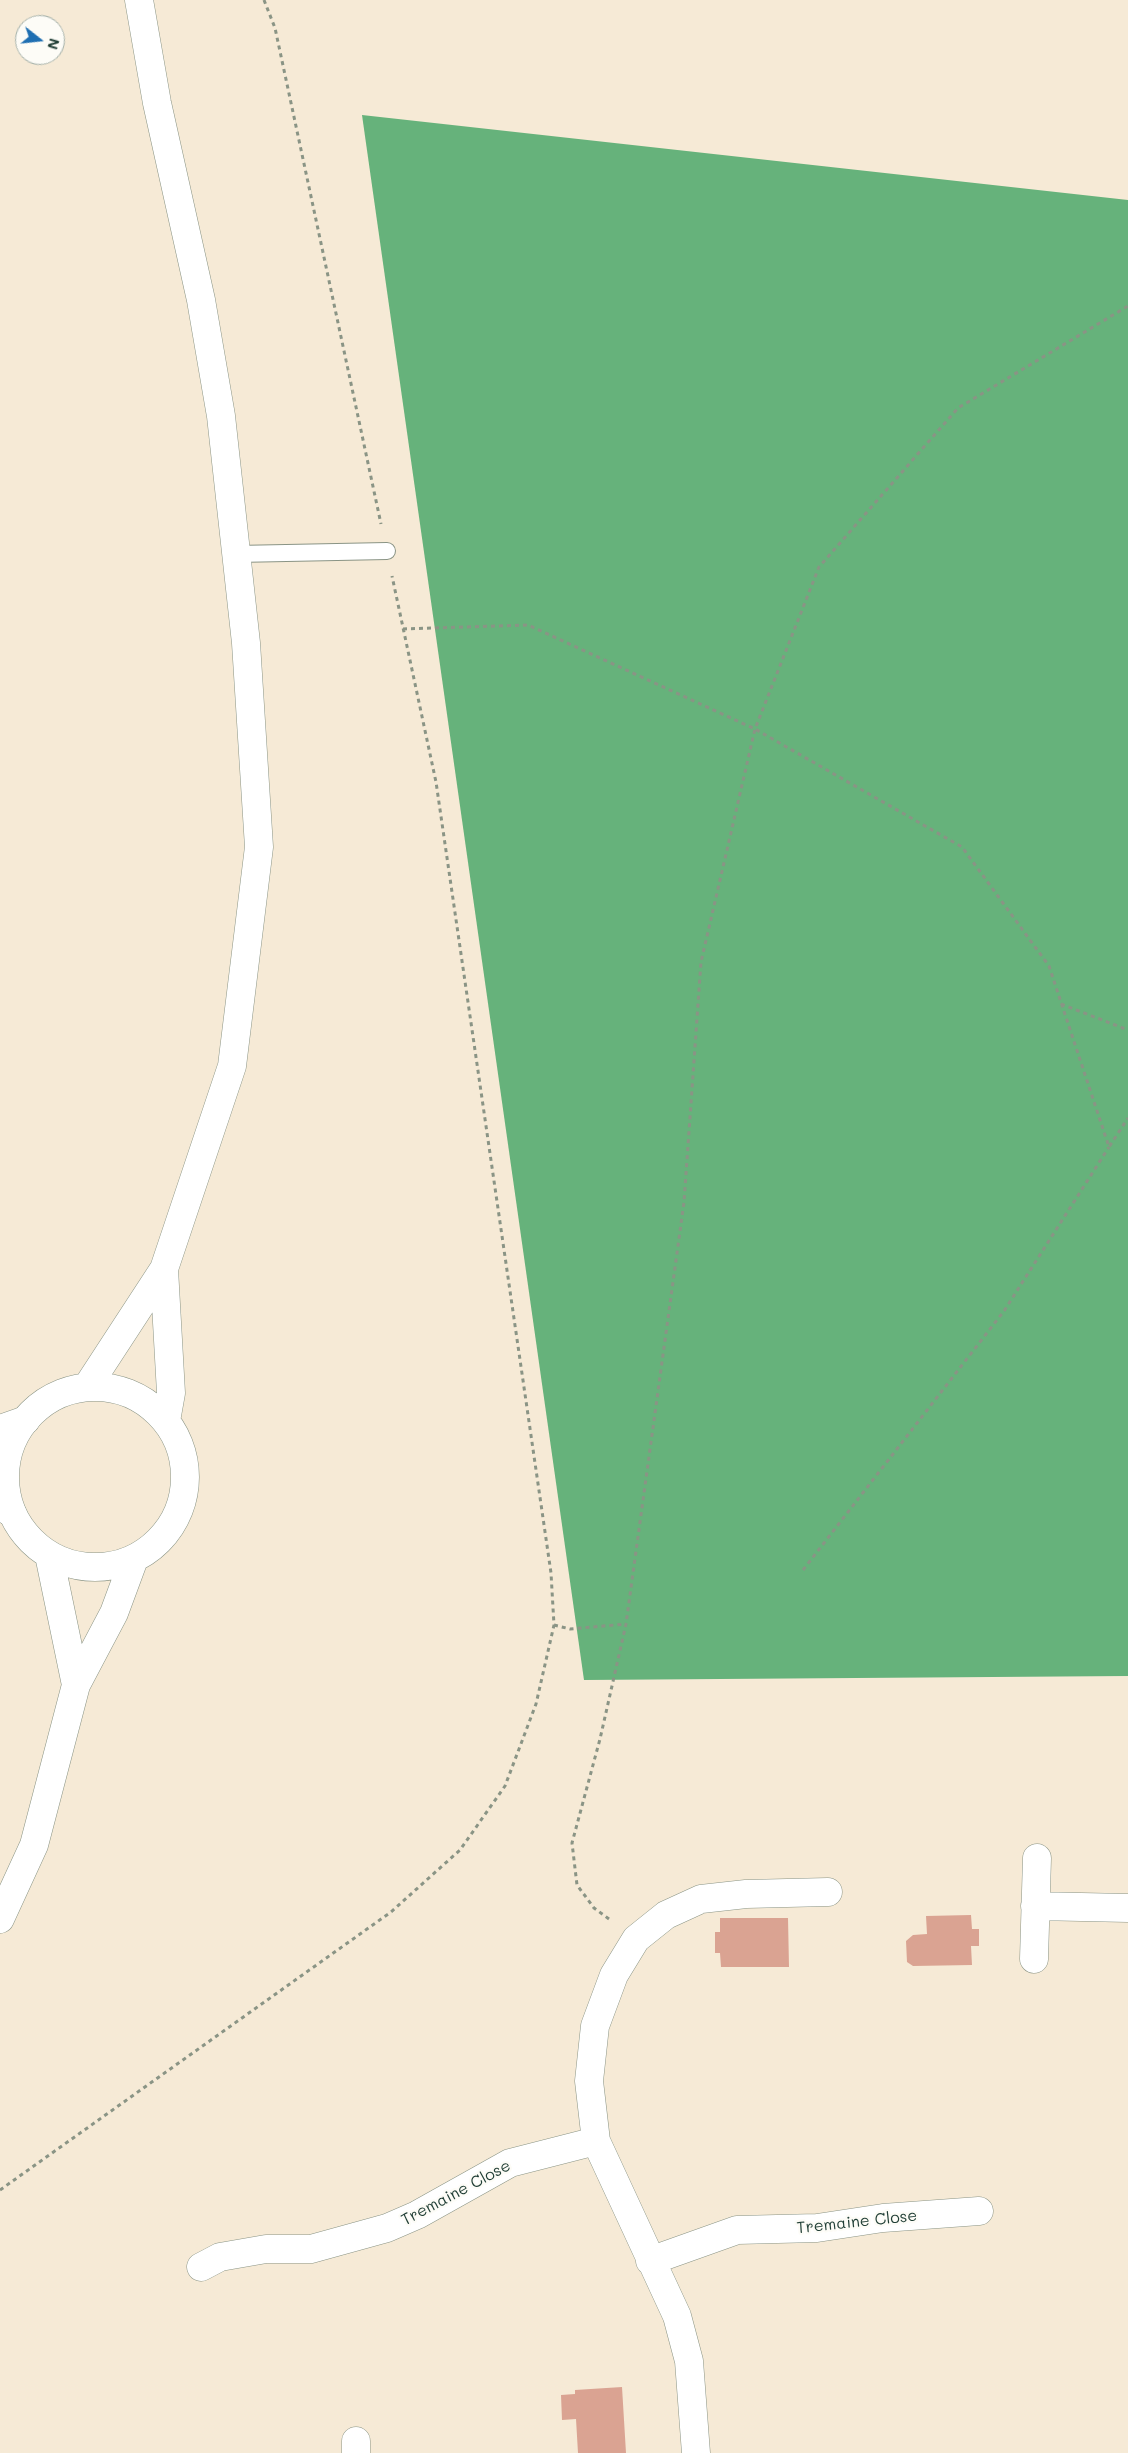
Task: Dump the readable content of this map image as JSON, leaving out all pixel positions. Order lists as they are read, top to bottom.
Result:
{
  "streets": {
    "main road": ["Tremaine Close"]
  },
  "north": "right"
}
